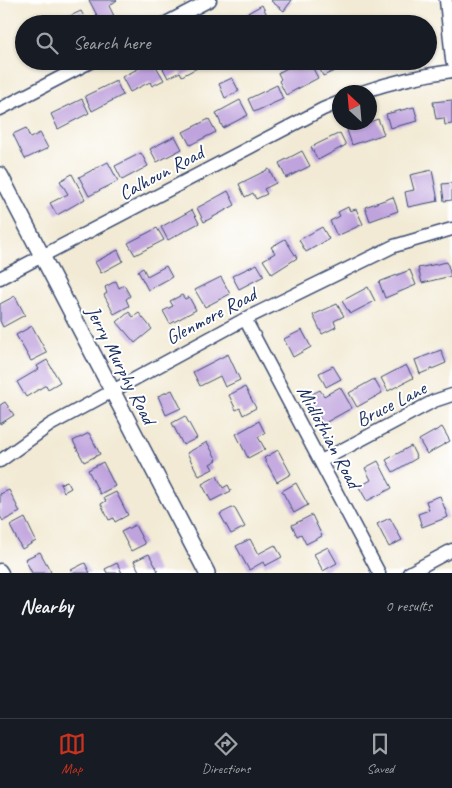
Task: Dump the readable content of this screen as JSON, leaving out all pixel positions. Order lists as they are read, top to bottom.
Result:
{
  "streets": {
    "street": [
      "Calhoun Road",
      "Glenmore Road",
      "Jerry Murphy Road",
      "Bruce Lane",
      "Midlothian Road"
    ]
  },
  "crossings": [
    ["Calhoun Road", "Jerry Murphy Road"],
    ["Glenmore Road", "Jerry Murphy Road"],
    ["Glenmore Road", "Midlothian Road"],
    ["Bruce Lane", "Midlothian Road"]
  ],
  "north": "top left",
  "page": {
    "search": "Search here",
    "heading": ["Nearby", "0 results"],
    "nav": ["Map", "Directions", "Saved"]
  }
}
